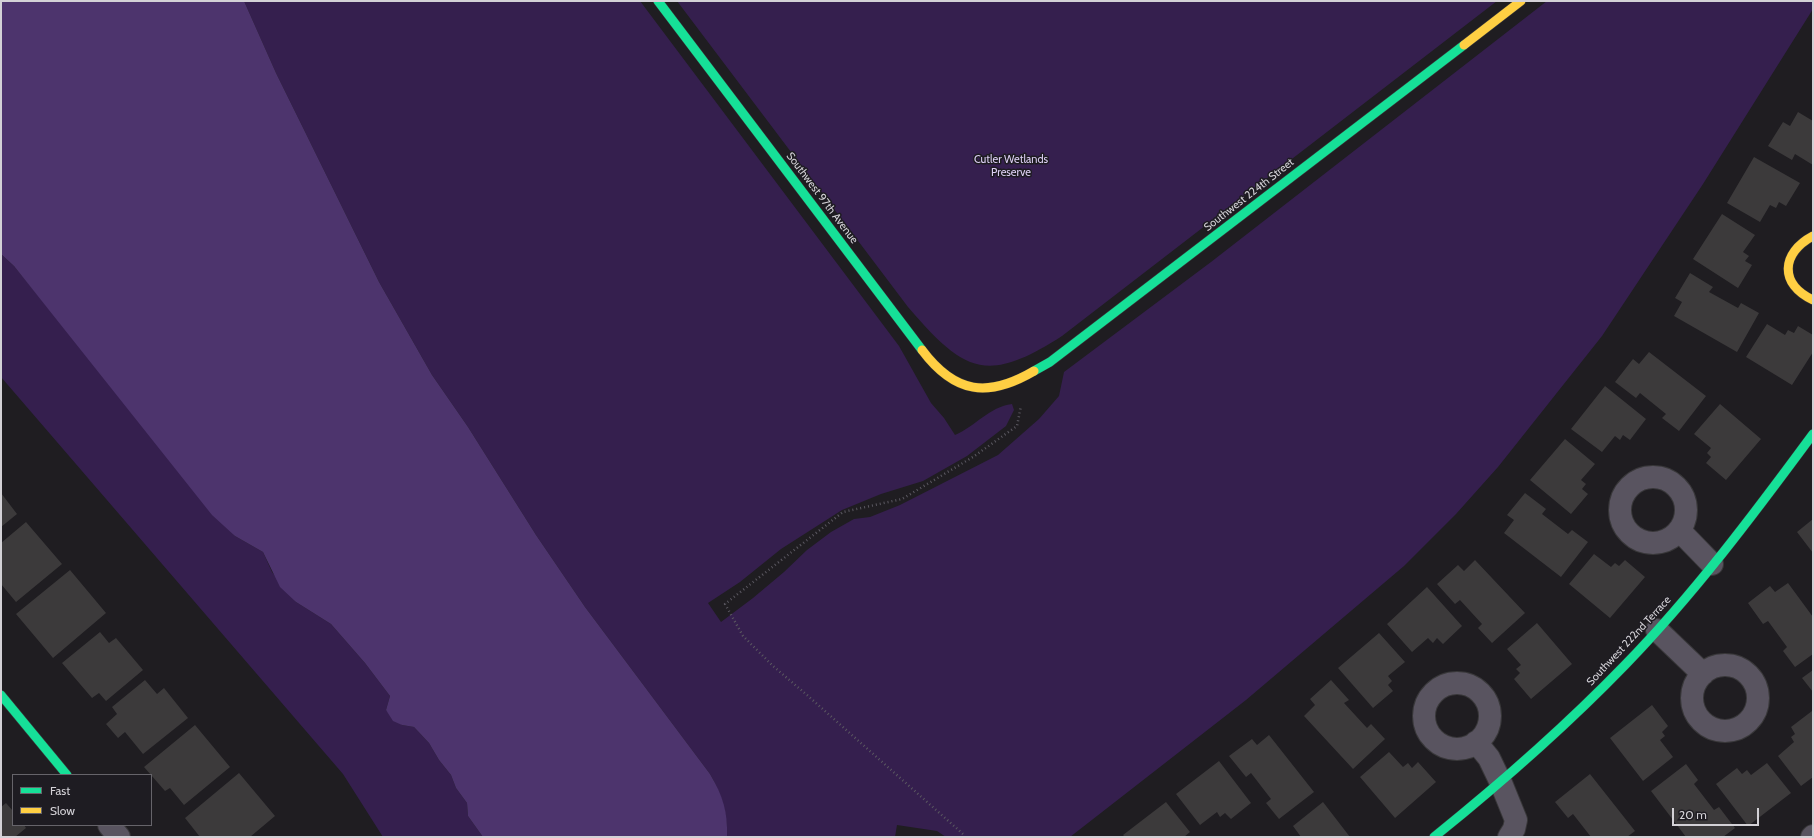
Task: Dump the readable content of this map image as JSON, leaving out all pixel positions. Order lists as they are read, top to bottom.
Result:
{
  "streets": {
    "street": ["Southwest 224th Street", "Southwest 97th Avenue", "Southwest 222nd Terrace"]
  },
  "crossings": [
    ["Southwest 224th Street", "Southwest 97th Avenue"]
  ],
  "parks": ["Cutler Wetlands Preserve"],
  "legend": ["Fast", "Slow"],
  "scale_bar": "20 m"
}
